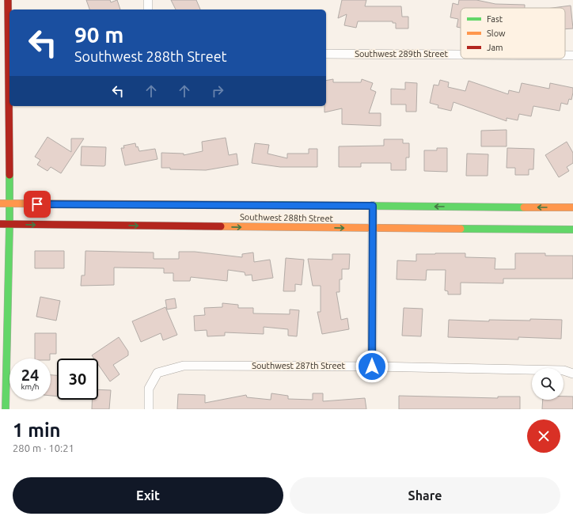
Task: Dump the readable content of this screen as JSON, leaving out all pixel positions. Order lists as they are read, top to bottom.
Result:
{
  "streets": {
    "main road": ["Southwest 288th Street"],
    "street": ["Southwest 289th Street", "Southwest 287th Street"]
  },
  "legend": ["Fast", "Slow", "Jam"],
  "page": {
    "turn": ["90 m", "Southwest 288th Street"],
    "speed": "24 km/h",
    "limit": "30",
    "heading": ["1 min", "280 m · 10:21"],
    "buttons": ["Exit", "Share"]
  }
}
